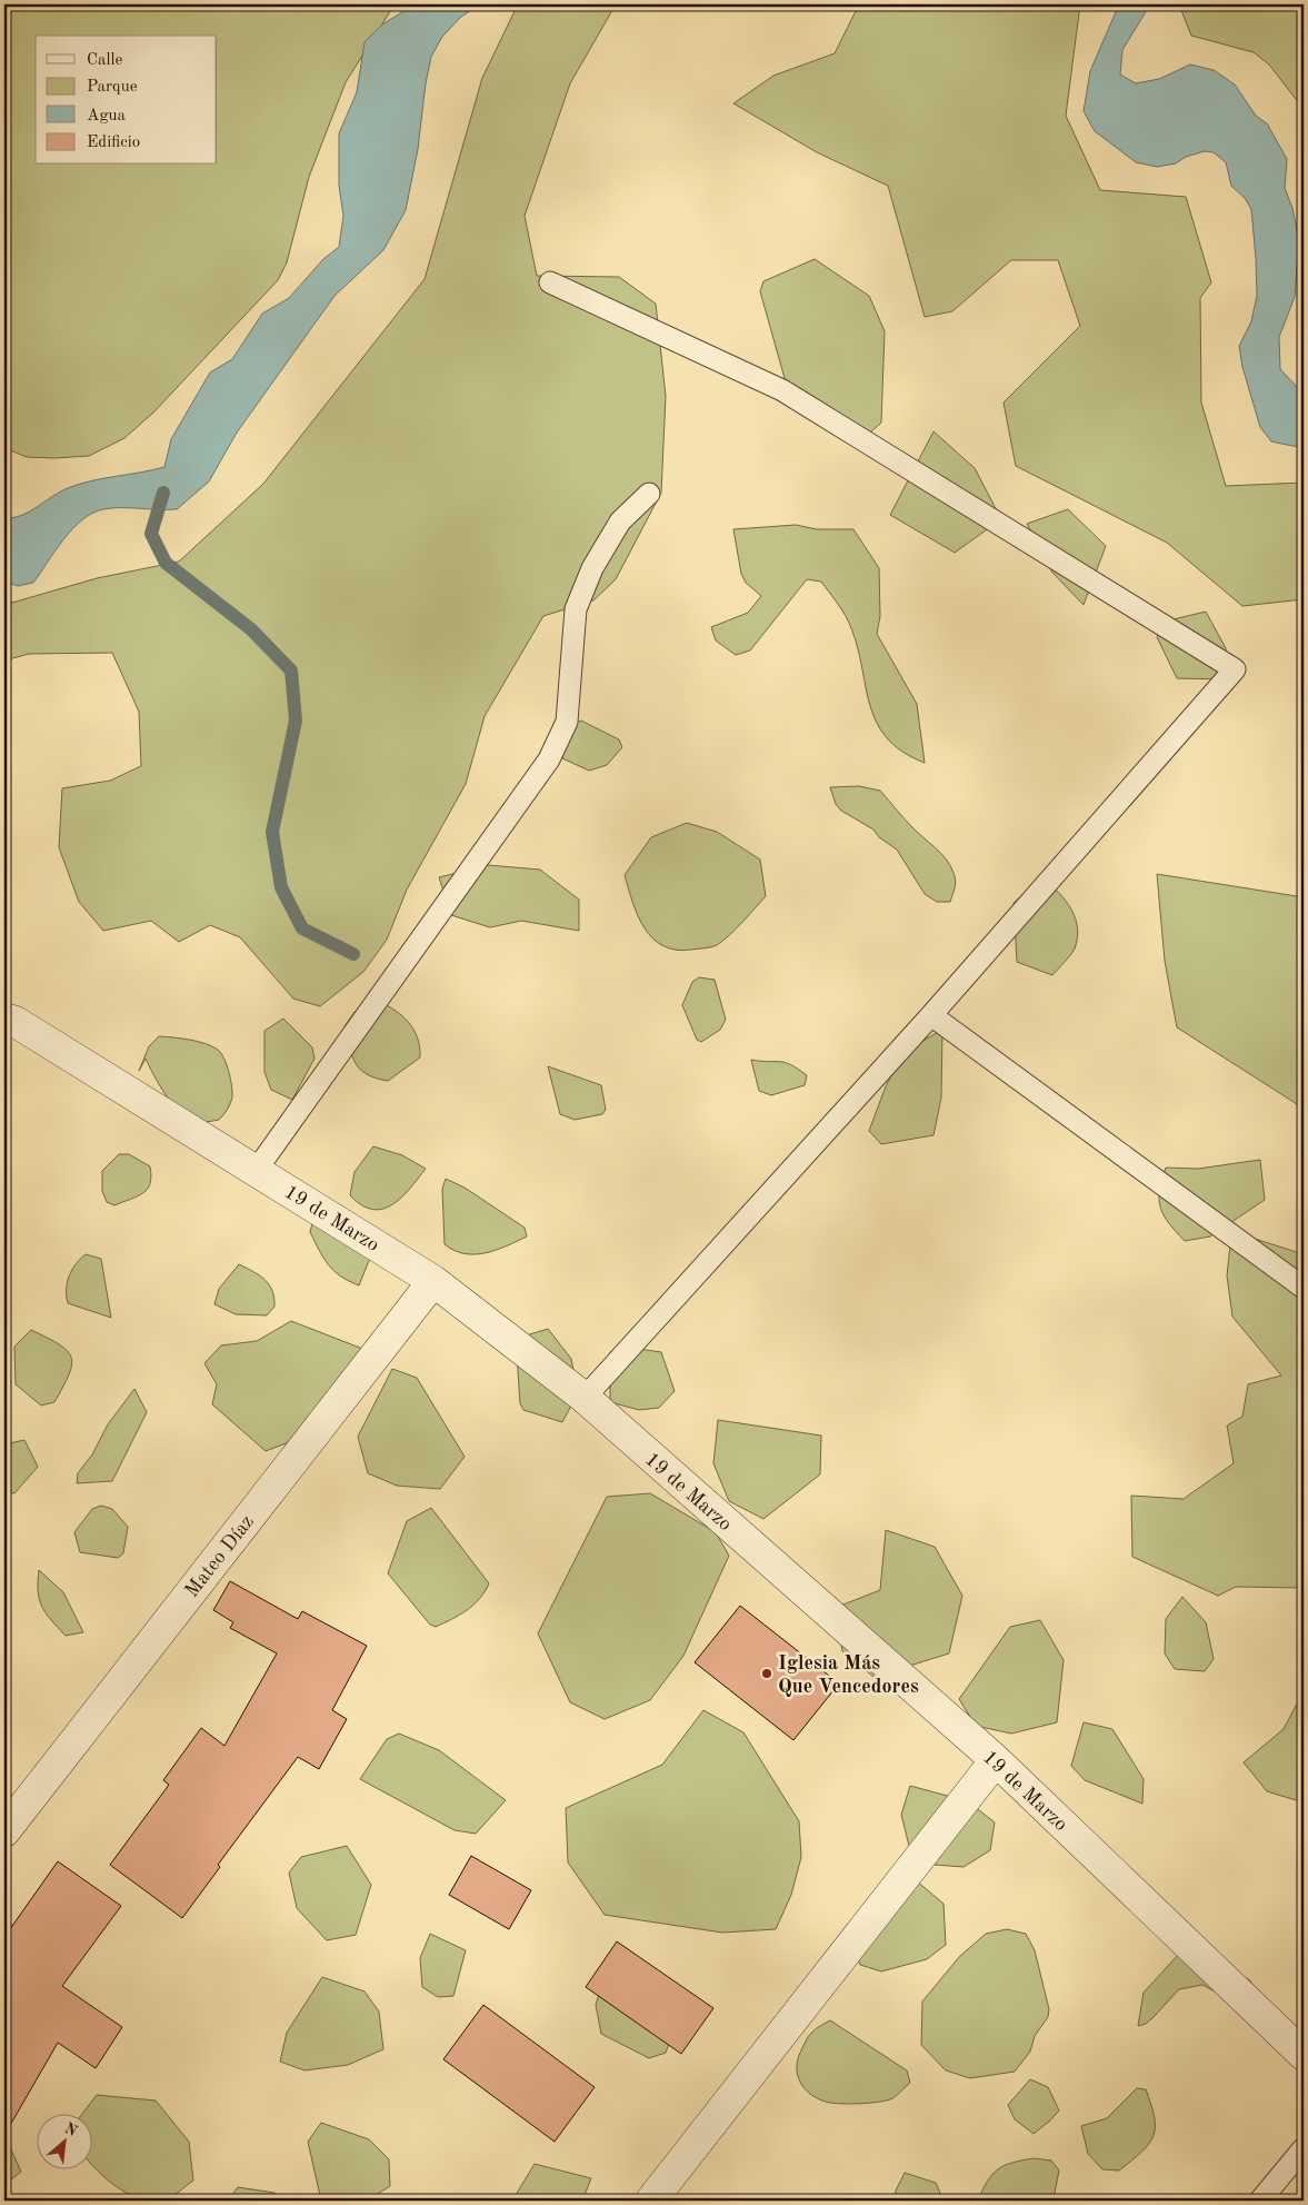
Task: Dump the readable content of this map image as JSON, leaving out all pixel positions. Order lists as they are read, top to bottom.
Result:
{
  "streets": {
    "street": ["19 de Marzo", "Mateo Díaz"]
  },
  "crossings": [
    ["19 de Marzo", "Mateo Díaz"]
  ],
  "places": ["Iglesia Más Que Vencedores"],
  "legend": [
    "Calle",
    "Parque",
    "Agua",
    "Edificio"
  ],
  "north": "top right"
}
